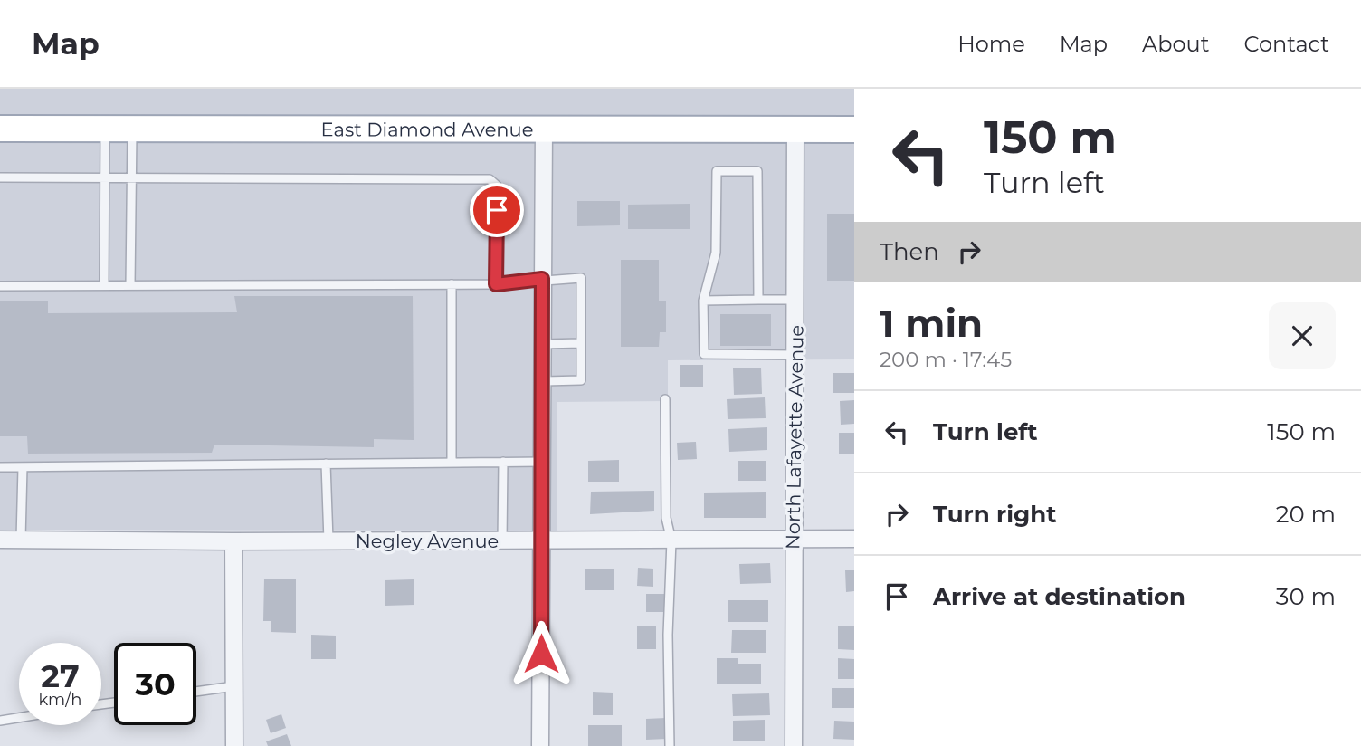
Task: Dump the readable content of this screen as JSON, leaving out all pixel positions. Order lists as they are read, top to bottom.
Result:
{
  "streets": {
    "main road": ["East Diamond Avenue"],
    "street": ["North Lafayette Avenue", "Negley Avenue"]
  },
  "crossings": [
    ["East Diamond Avenue", "North Lafayette Avenue"],
    ["North Lafayette Avenue", "Negley Avenue"]
  ],
  "page": {
    "header": "Map",
    "nav": [
      "Home",
      "Map",
      "About",
      "Contact"
    ],
    "turn": ["150 m", "Turn left"],
    "then": "Then",
    "heading": ["1 min", "200 m · 17:45"],
    "list": [
      {
        "name": "Turn left",
        "value": "150 m"
      },
      {
        "name": "Turn right",
        "value": "20 m"
      },
      {
        "name": "Arrive at destination",
        "value": "30 m"
      }
    ],
    "speed": "27 km/h",
    "limit": "30"
  }
}
